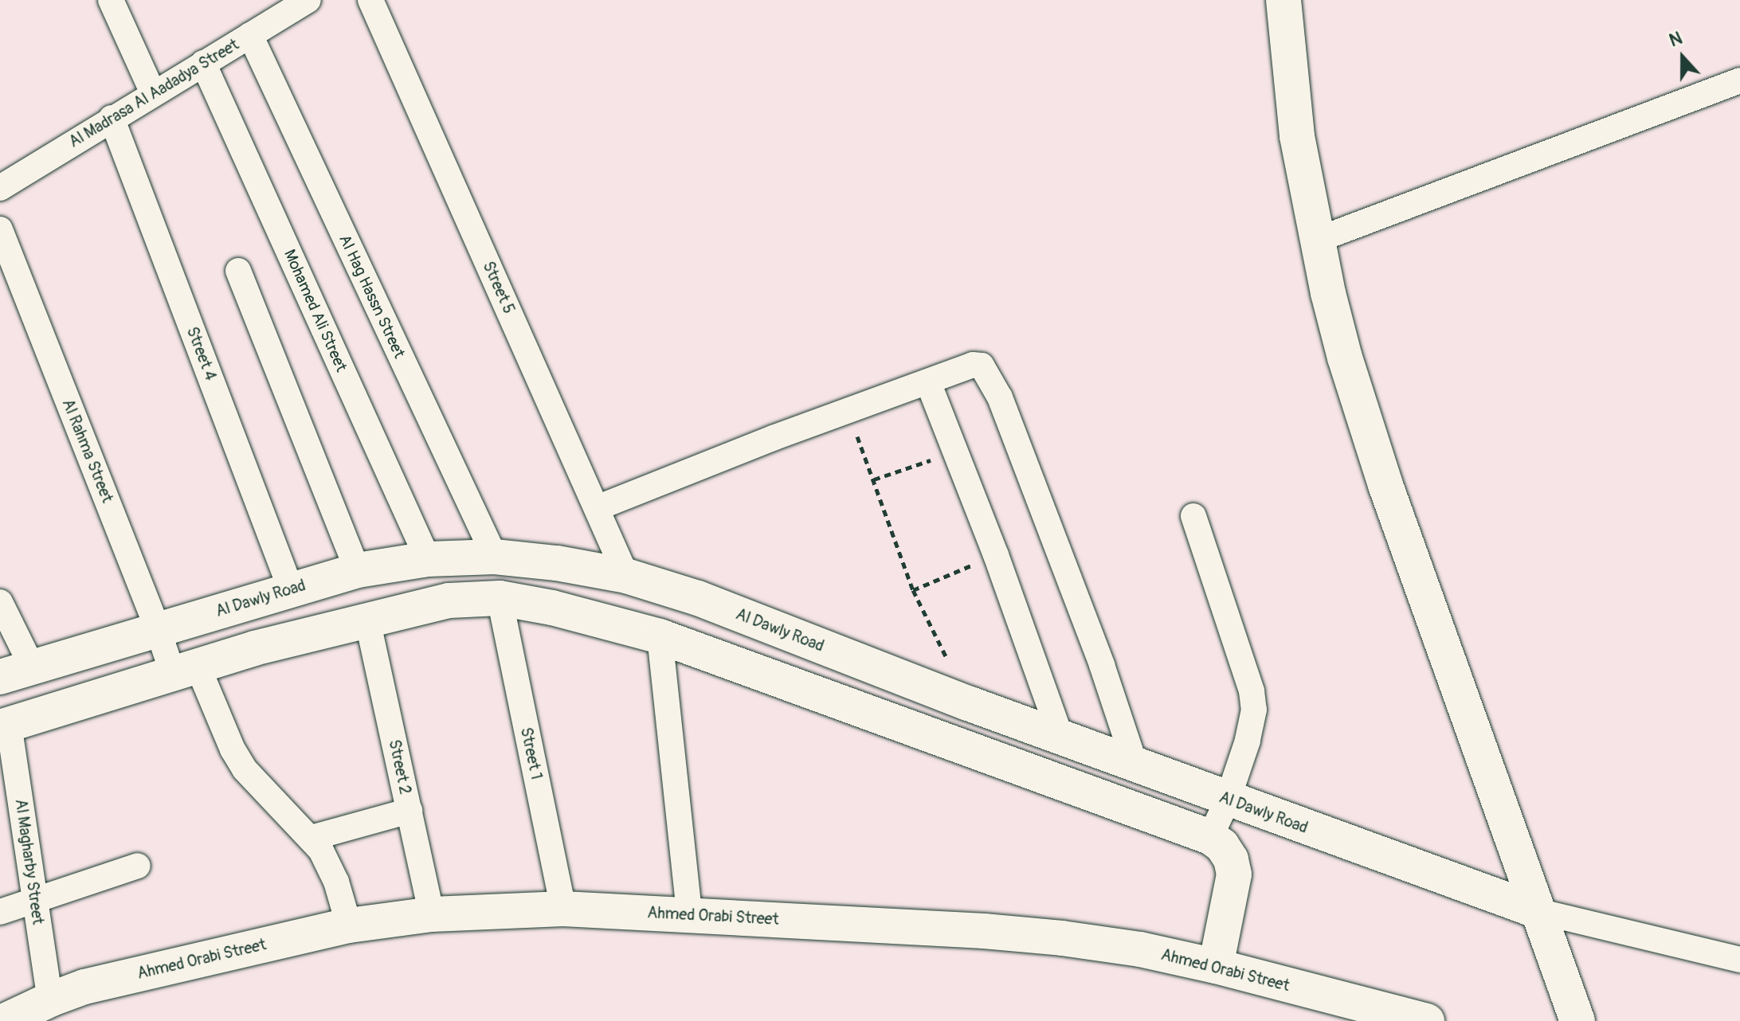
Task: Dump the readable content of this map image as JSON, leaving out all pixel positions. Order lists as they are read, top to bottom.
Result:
{
  "streets": {
    "street": [
      "Al Madrasa Al Aadadya Street",
      "Street 5",
      "Al Hag Hassn Street",
      "Mohamed Ali Street",
      "Street 4",
      "Al Rahma Street",
      "Al Dawly Road",
      "Street 1",
      "Street 2",
      "Al Magharby Street",
      "Ahmed Orabi Street"
    ]
  },
  "crossings": [
    ["Al Madrasa Al Aadadya Street", "Al Hag Hassn Street"],
    ["Al Madrasa Al Aadadya Street", "Mohamed Ali Street"],
    ["Al Madrasa Al Aadadya Street", "Street 4"],
    ["Street 5", "Al Dawly Road"],
    ["Al Hag Hassn Street", "Al Dawly Road"],
    ["Mohamed Ali Street", "Al Dawly Road"],
    ["Street 4", "Al Dawly Road"],
    ["Al Rahma Street", "Al Dawly Road"],
    ["Al Rahma Street", "Ahmed Orabi Street"],
    ["Street 1", "Ahmed Orabi Street"],
    ["Street 2", "Ahmed Orabi Street"],
    ["Al Magharby Street", "Ahmed Orabi Street"]
  ],
  "north": "top"
}
